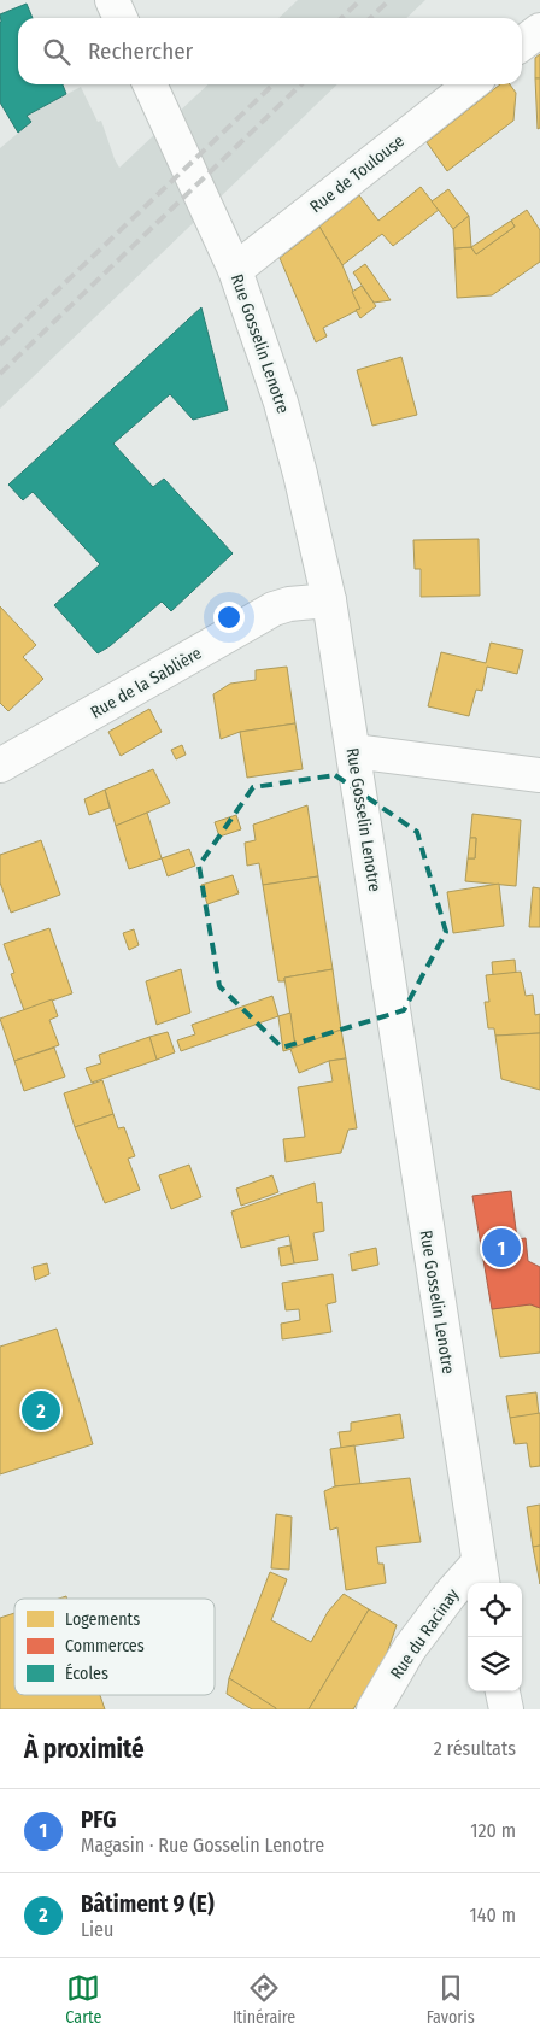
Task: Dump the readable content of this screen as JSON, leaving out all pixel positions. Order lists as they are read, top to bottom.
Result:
{
  "streets": {
    "main road": [
      "Rue de Toulouse",
      "Rue Gosselin Lenotre",
      "Rue de la Sablière",
      "Rue du Racinay"
    ]
  },
  "crossings": [
    ["Rue de Toulouse", "Rue Gosselin Lenotre"],
    ["Rue Gosselin Lenotre", "Rue de la Sablière"],
    ["Rue Gosselin Lenotre", "Rue du Racinay"]
  ],
  "legend": ["Logements", "Commerces", "Écoles"],
  "page": {
    "search": "Rechercher",
    "pins": ["1", "2"],
    "heading": ["À proximité", "2 résultats"],
    "list": [
      {
        "mark": "1",
        "name": "PFG",
        "note": "Magasin · Rue Gosselin Lenotre",
        "value": "120 m"
      },
      {
        "mark": "2",
        "name": "Bâtiment 9 (E)",
        "note": "Lieu",
        "value": "140 m"
      }
    ],
    "nav": ["Carte", "Itinéraire", "Favoris"]
  }
}
